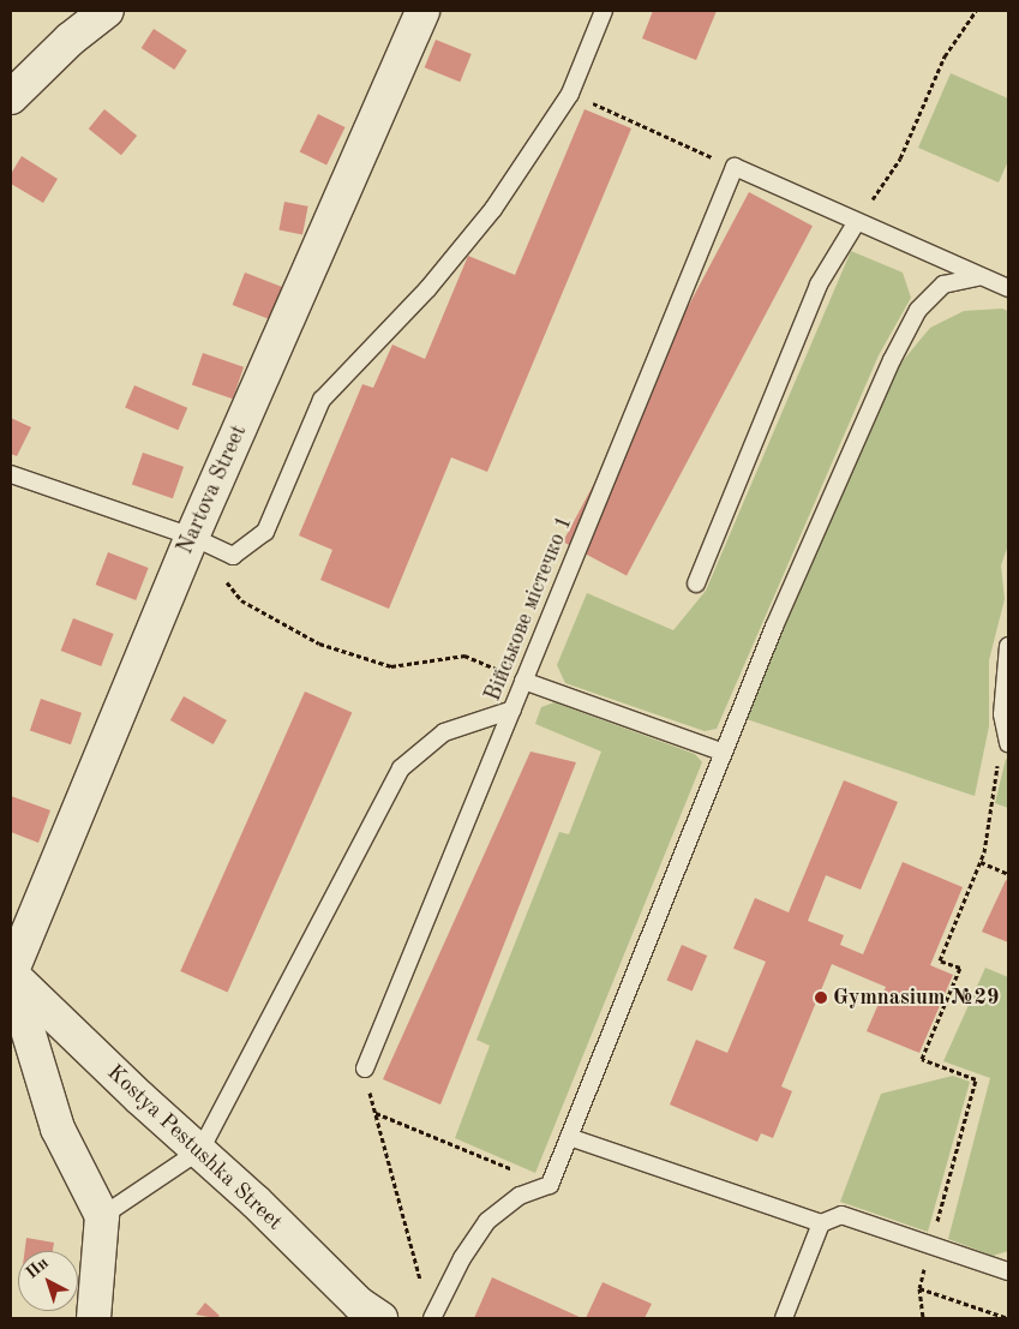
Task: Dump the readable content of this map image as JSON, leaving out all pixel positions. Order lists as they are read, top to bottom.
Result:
{
  "streets": {
    "street": ["Nartova Street", "Kostya Pestushka Street"],
    "lane": ["Військове містечко 1"]
  },
  "crossings": [
    ["Nartova Street", "Kostya Pestushka Street"]
  ],
  "places": ["Gymnasium №29"],
  "north": "top left"
}
